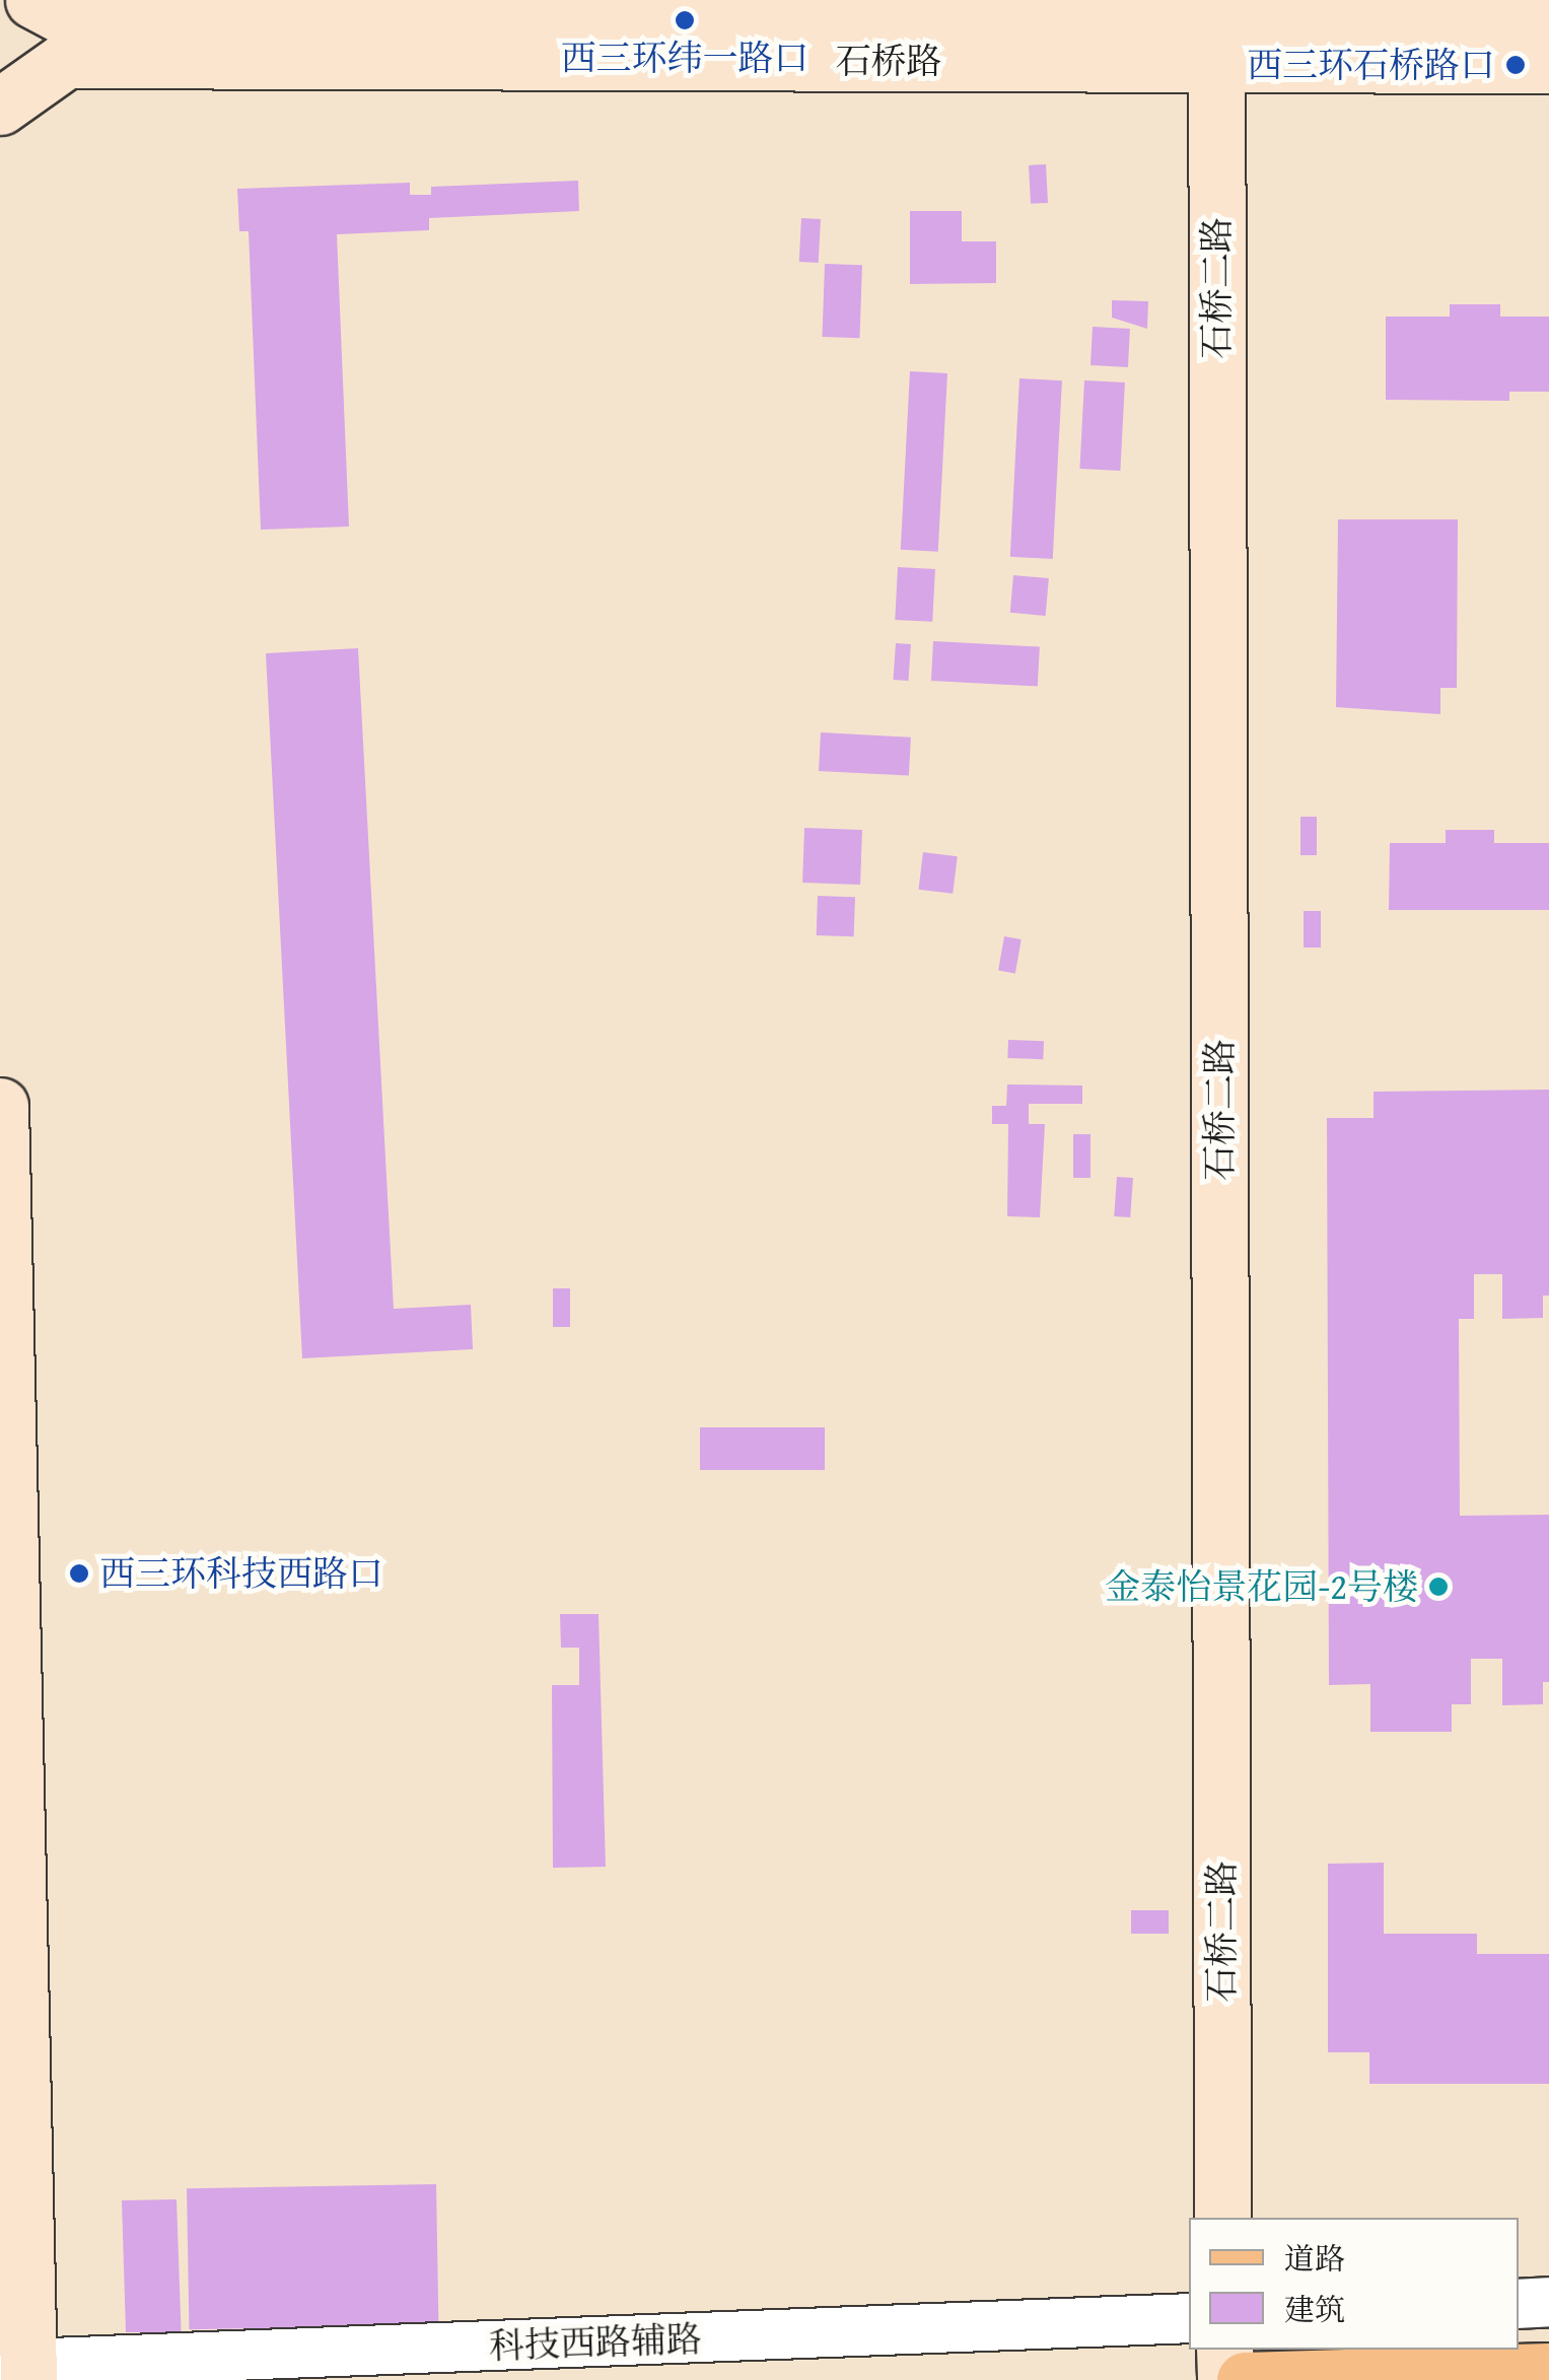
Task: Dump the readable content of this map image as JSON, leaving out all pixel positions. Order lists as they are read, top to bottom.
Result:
{
  "streets": {
    "street": ["石桥路", "石桥二路", "科技西路辅路"]
  },
  "crossings": [
    ["石桥路", "石桥二路"]
  ],
  "places": [
    "西三环纬一路口",
    "西三环石桥路口",
    "西三环科技西路口",
    "金泰怡景花园-2号楼"
  ],
  "legend": ["道路", "建筑"]
}
